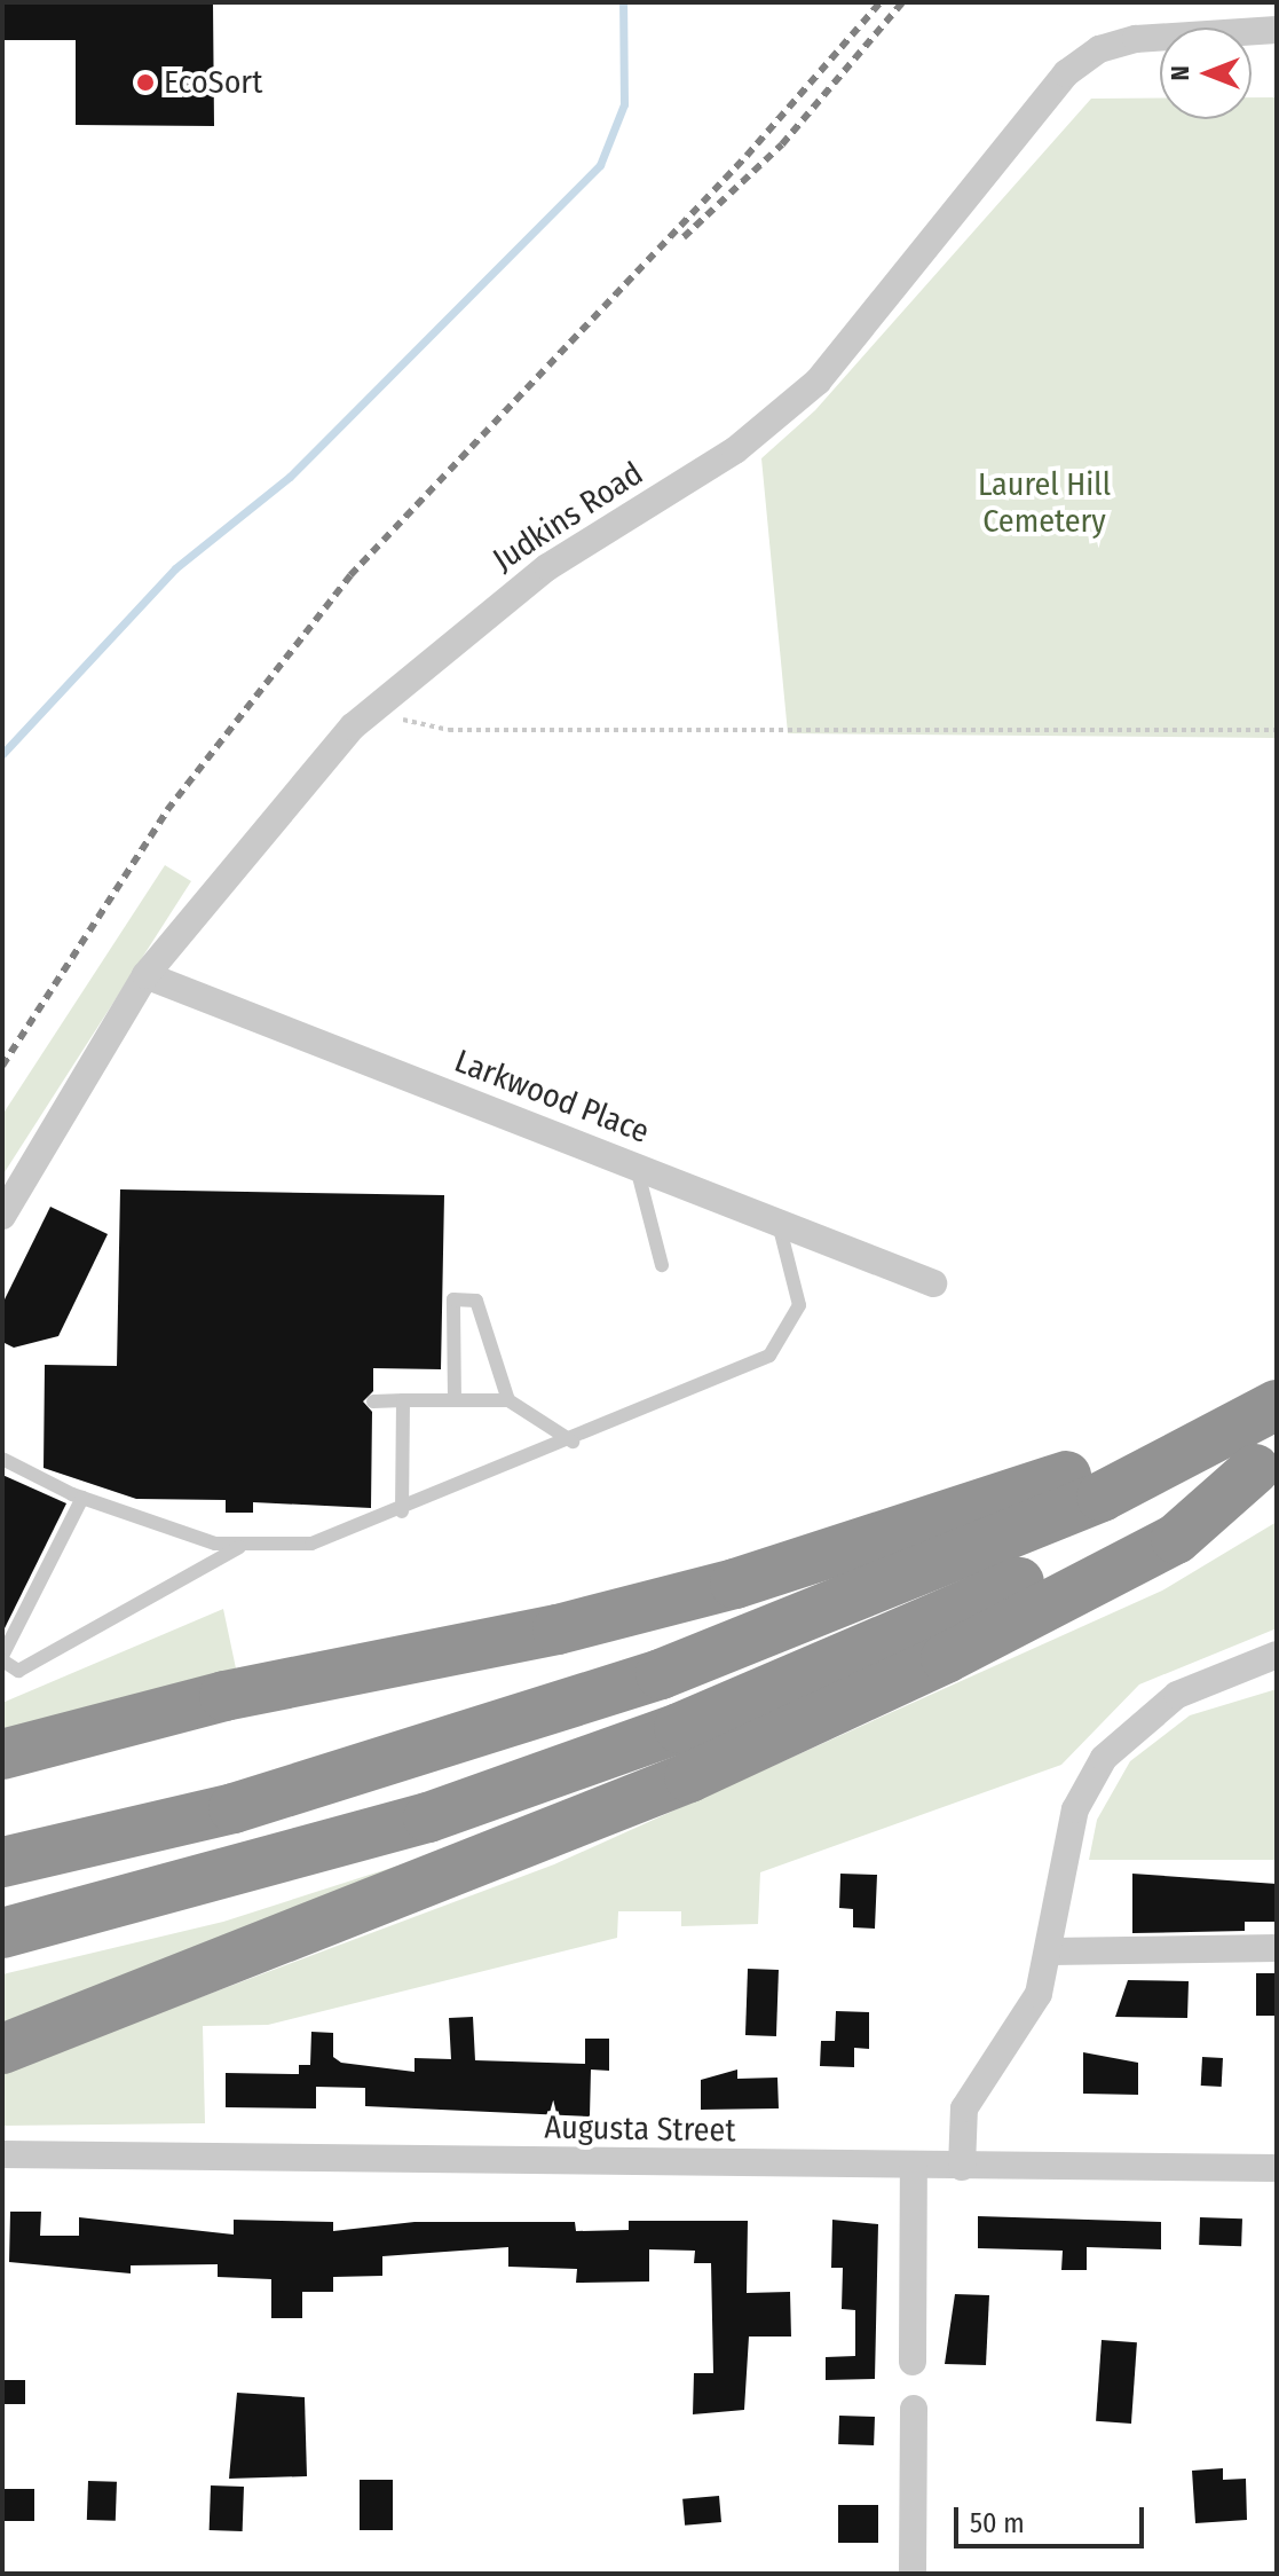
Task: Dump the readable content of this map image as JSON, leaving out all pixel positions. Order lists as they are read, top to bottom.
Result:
{
  "streets": {
    "street": ["Judkins Road", "Larkwood Place", "Augusta Street"]
  },
  "crossings": [
    ["Judkins Road", "Larkwood Place"]
  ],
  "parks": ["Laurel Hill Cemetery"],
  "places": ["EcoSort"],
  "scale_bar": "50 m",
  "north": "left"
}
